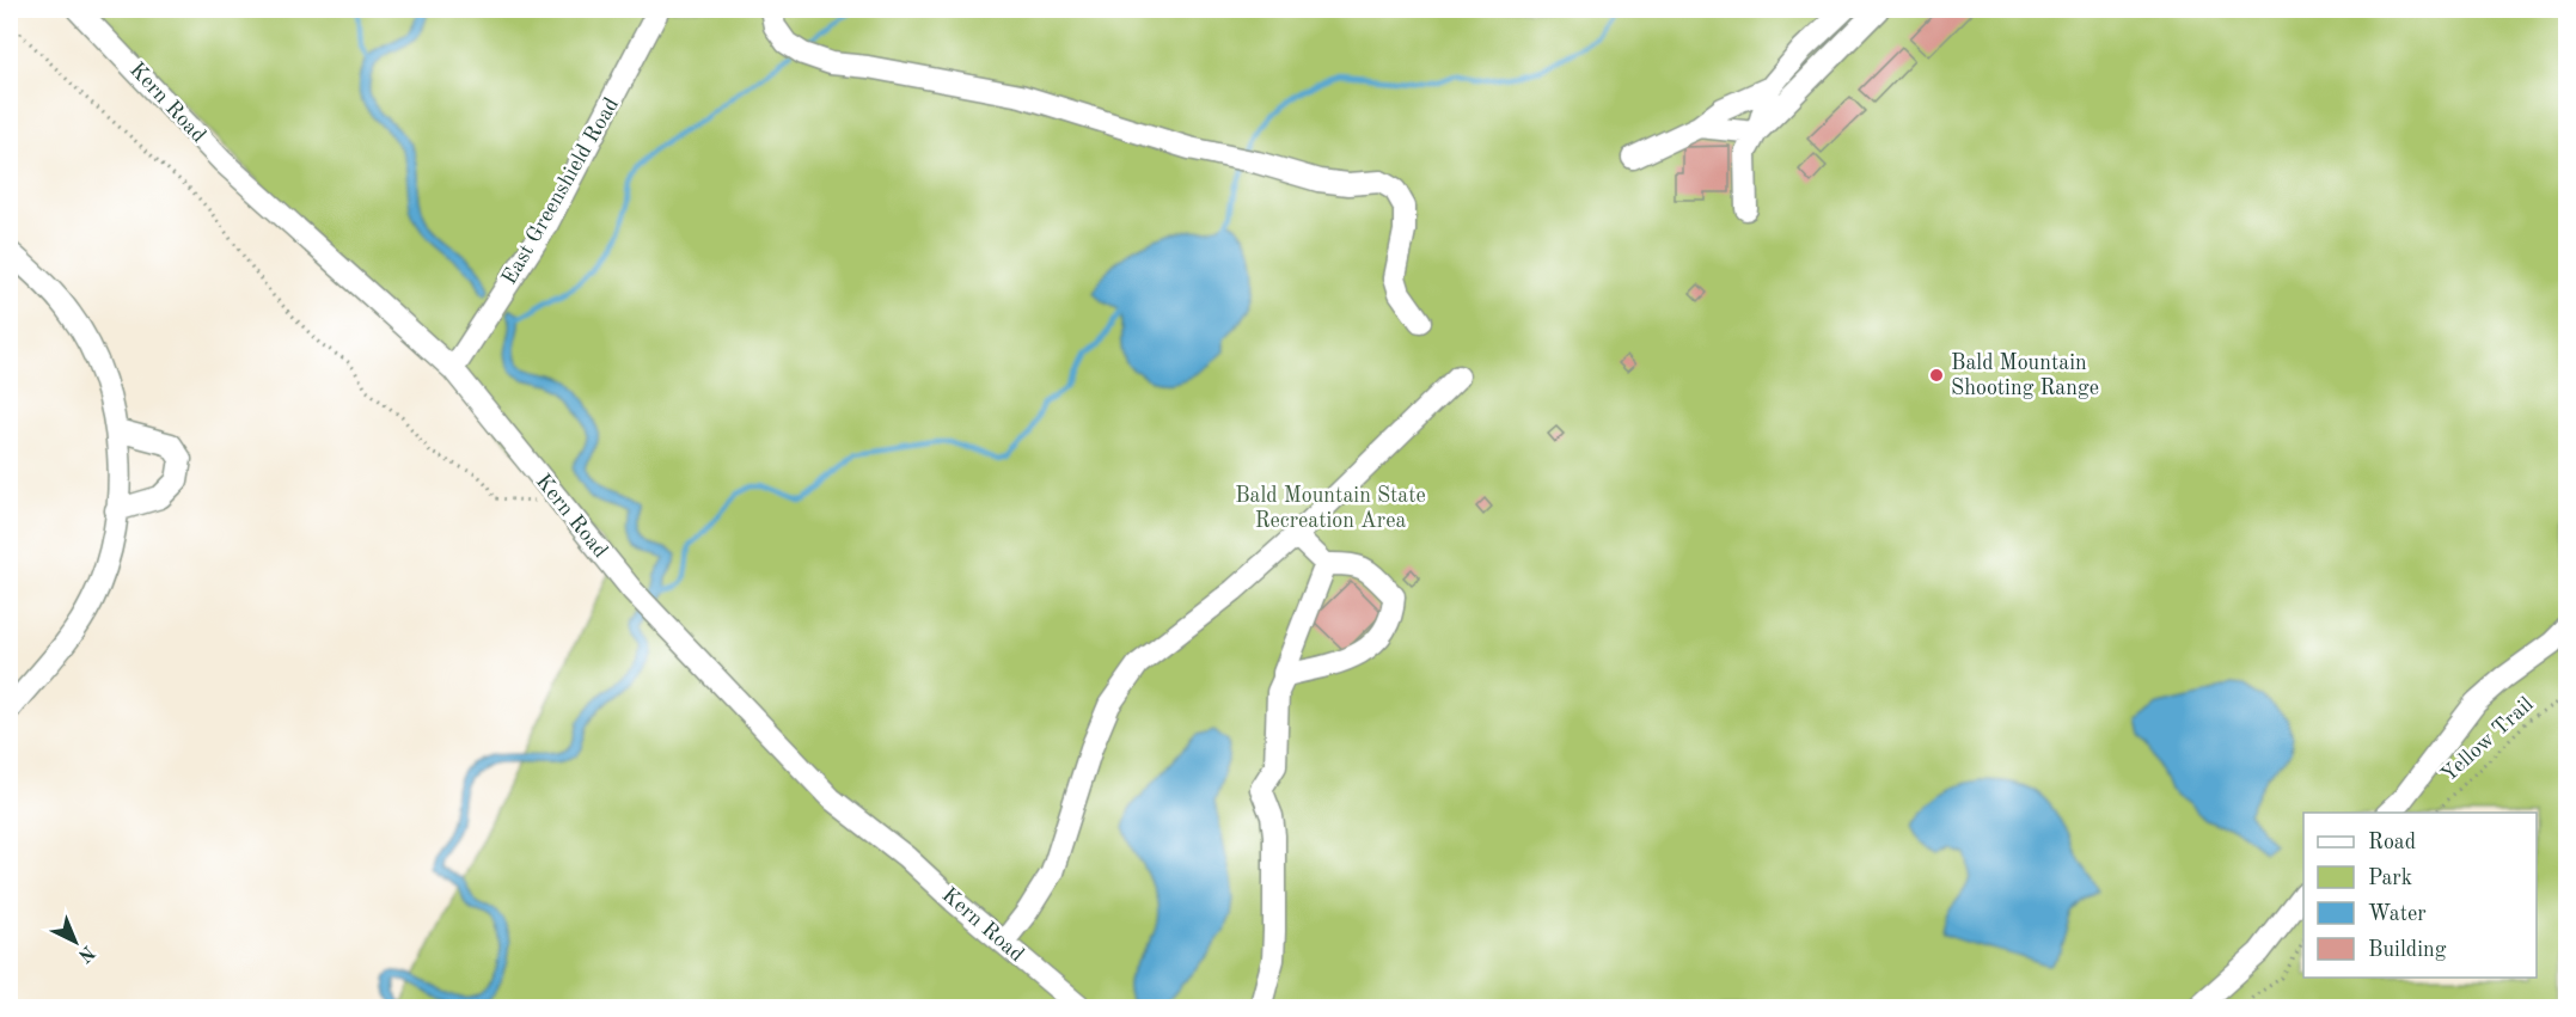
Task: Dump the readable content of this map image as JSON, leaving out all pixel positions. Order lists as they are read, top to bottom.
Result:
{
  "streets": {
    "street": ["Kern Road", "East Greenshield Road"],
    "path": ["Yellow Trail"]
  },
  "crossings": [
    ["Kern Road", "East Greenshield Road"]
  ],
  "parks": ["Bald Mountain State Recreation Area"],
  "places": ["Bald Mountain Shooting Range"],
  "legend": [
    "Road",
    "Park",
    "Water",
    "Building"
  ],
  "north": "bottom right"
}
